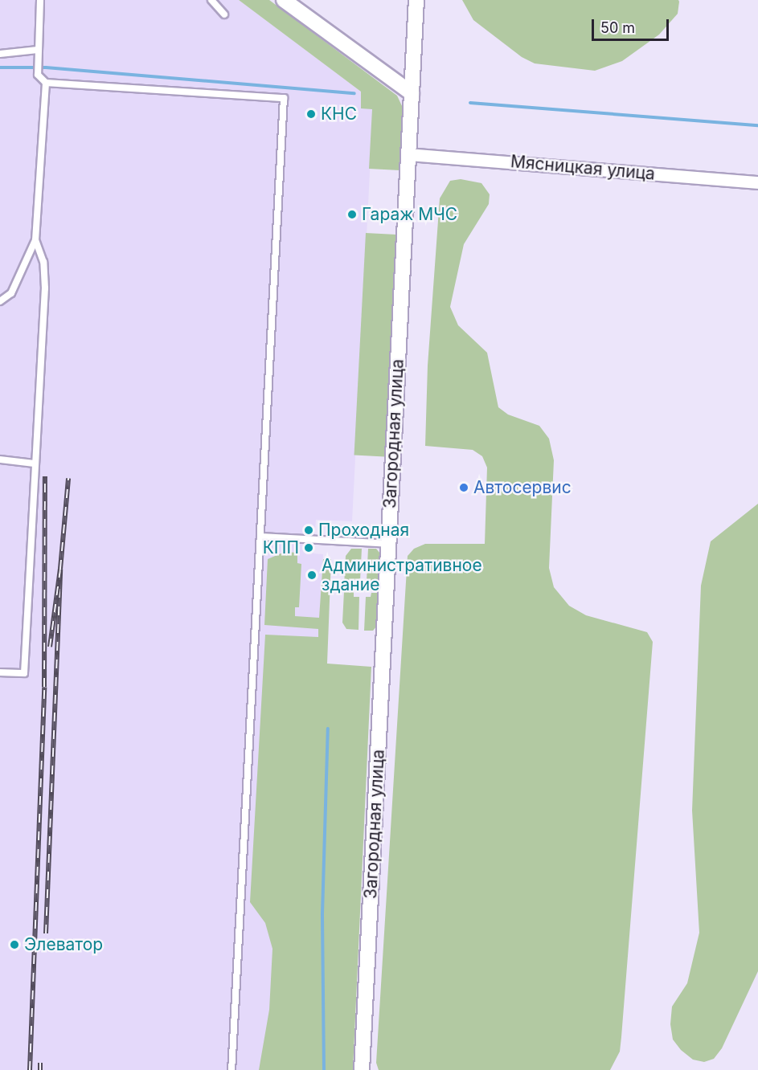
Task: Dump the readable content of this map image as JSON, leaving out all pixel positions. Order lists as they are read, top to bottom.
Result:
{
  "streets": {
    "street": ["Мясницкая улица", "Загородная улица"]
  },
  "crossings": [
    ["Мясницкая улица", "Загородная улица"]
  ],
  "places": [
    "КНС",
    "Гараж МЧС",
    "Автосервис",
    "Проходная",
    "КПП",
    "Административное здание",
    "Элеватор"
  ],
  "scale_bar": "50 m"
}
